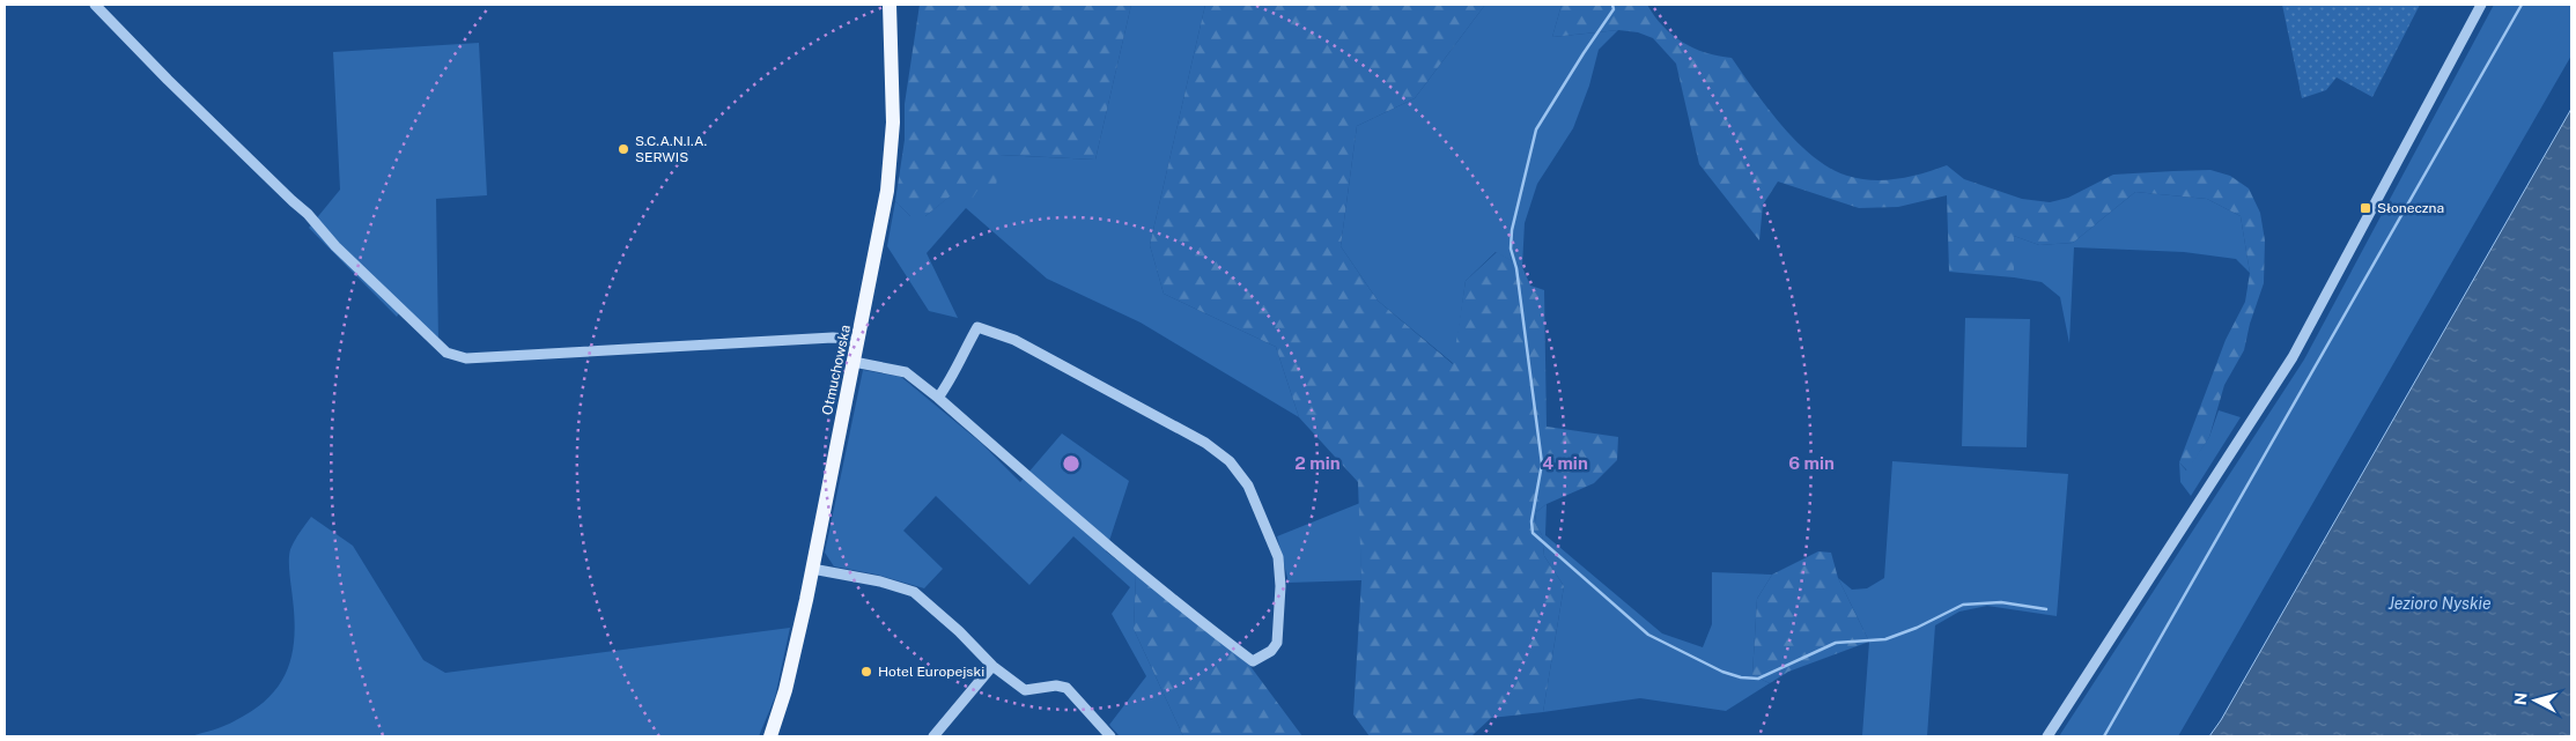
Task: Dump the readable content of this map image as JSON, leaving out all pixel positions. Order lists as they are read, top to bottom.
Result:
{
  "streets": {
    "main road": ["Otmuchowska"]
  },
  "water": ["Jezioro Nyskie"],
  "places": {
    "other": ["S.C.A.N.I.A. SERWIS", "Hotel Europejski"],
    "transit": ["Słoneczna"]
  },
  "north": "left",
  "rings": ["2 min", "4 min", "6 min"]
}
